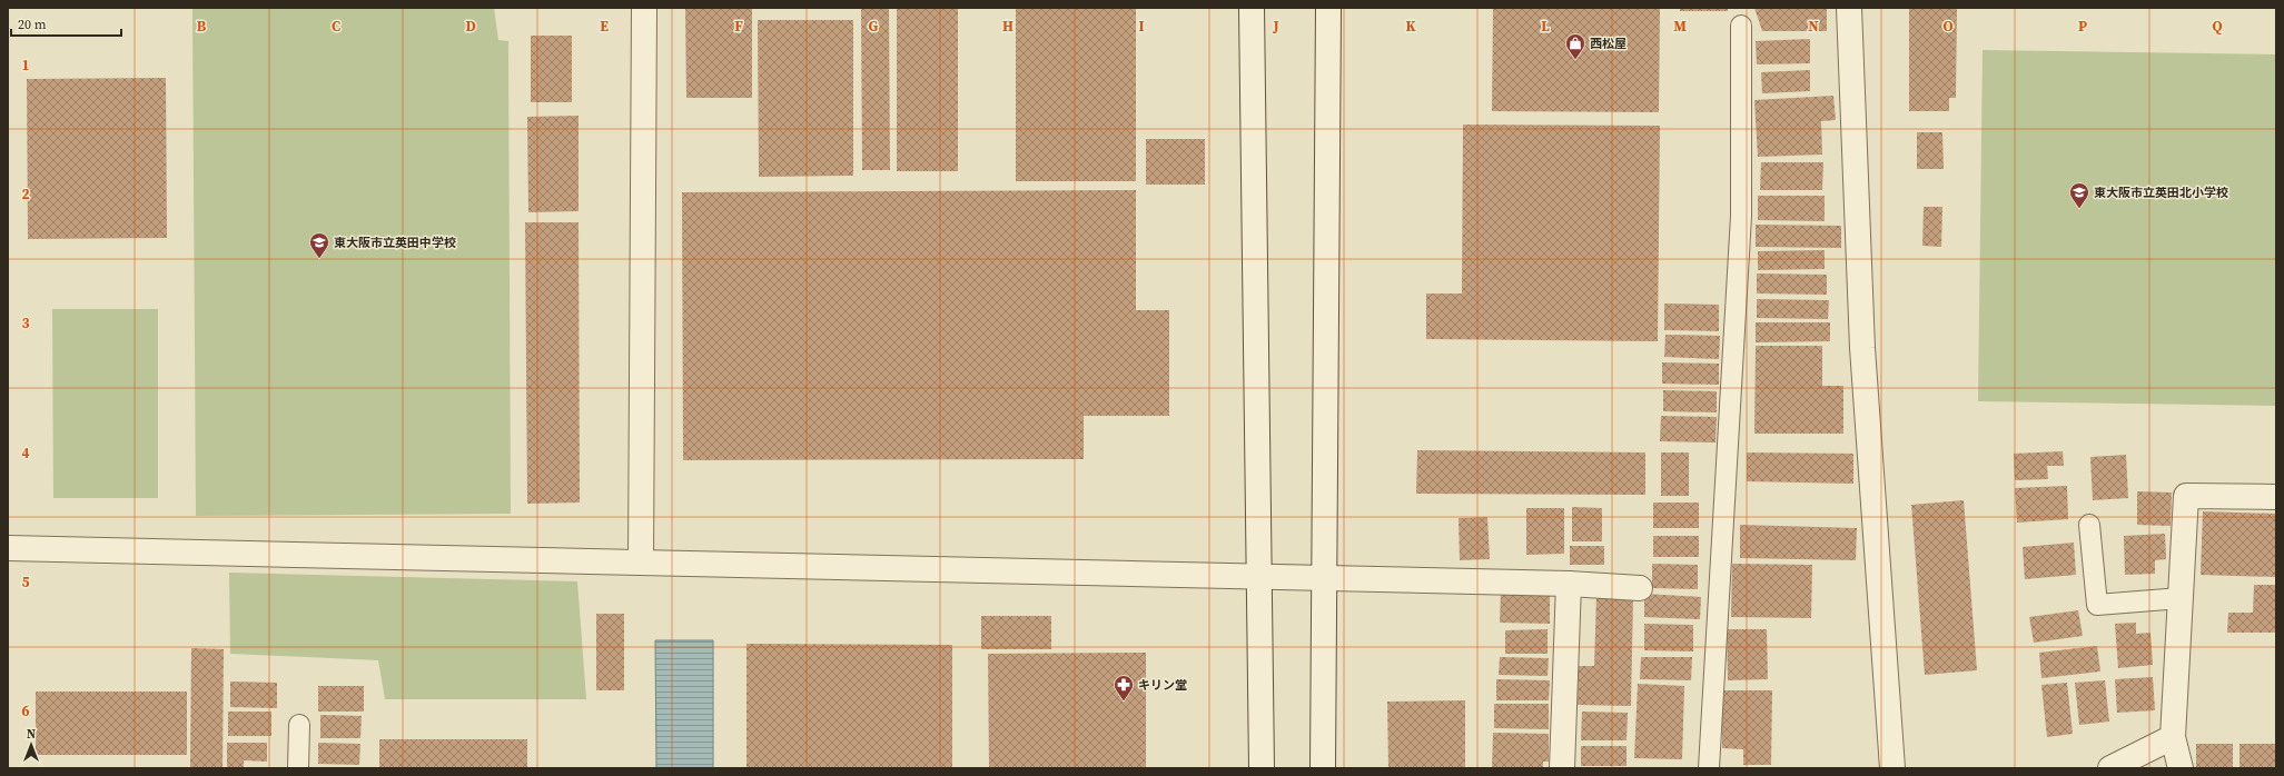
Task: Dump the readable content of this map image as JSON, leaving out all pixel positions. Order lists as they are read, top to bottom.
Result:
{
  "places": {
    "shop": ["西松屋"],
    "school or university": ["東大阪市立英田北小学校", "東大阪市立英田中学校"],
    "pharmacy": ["キリン堂"]
  },
  "scale_bar": "20 m",
  "north": "top",
  "grid": {
    "columns": [
      "B",
      "C",
      "D",
      "E",
      "F",
      "G",
      "H",
      "I",
      "J",
      "K",
      "L",
      "M",
      "N",
      "O",
      "P",
      "Q"
    ],
    "rows": [
      "1",
      "2",
      "3",
      "4",
      "5",
      "6"
    ]
  }
}
